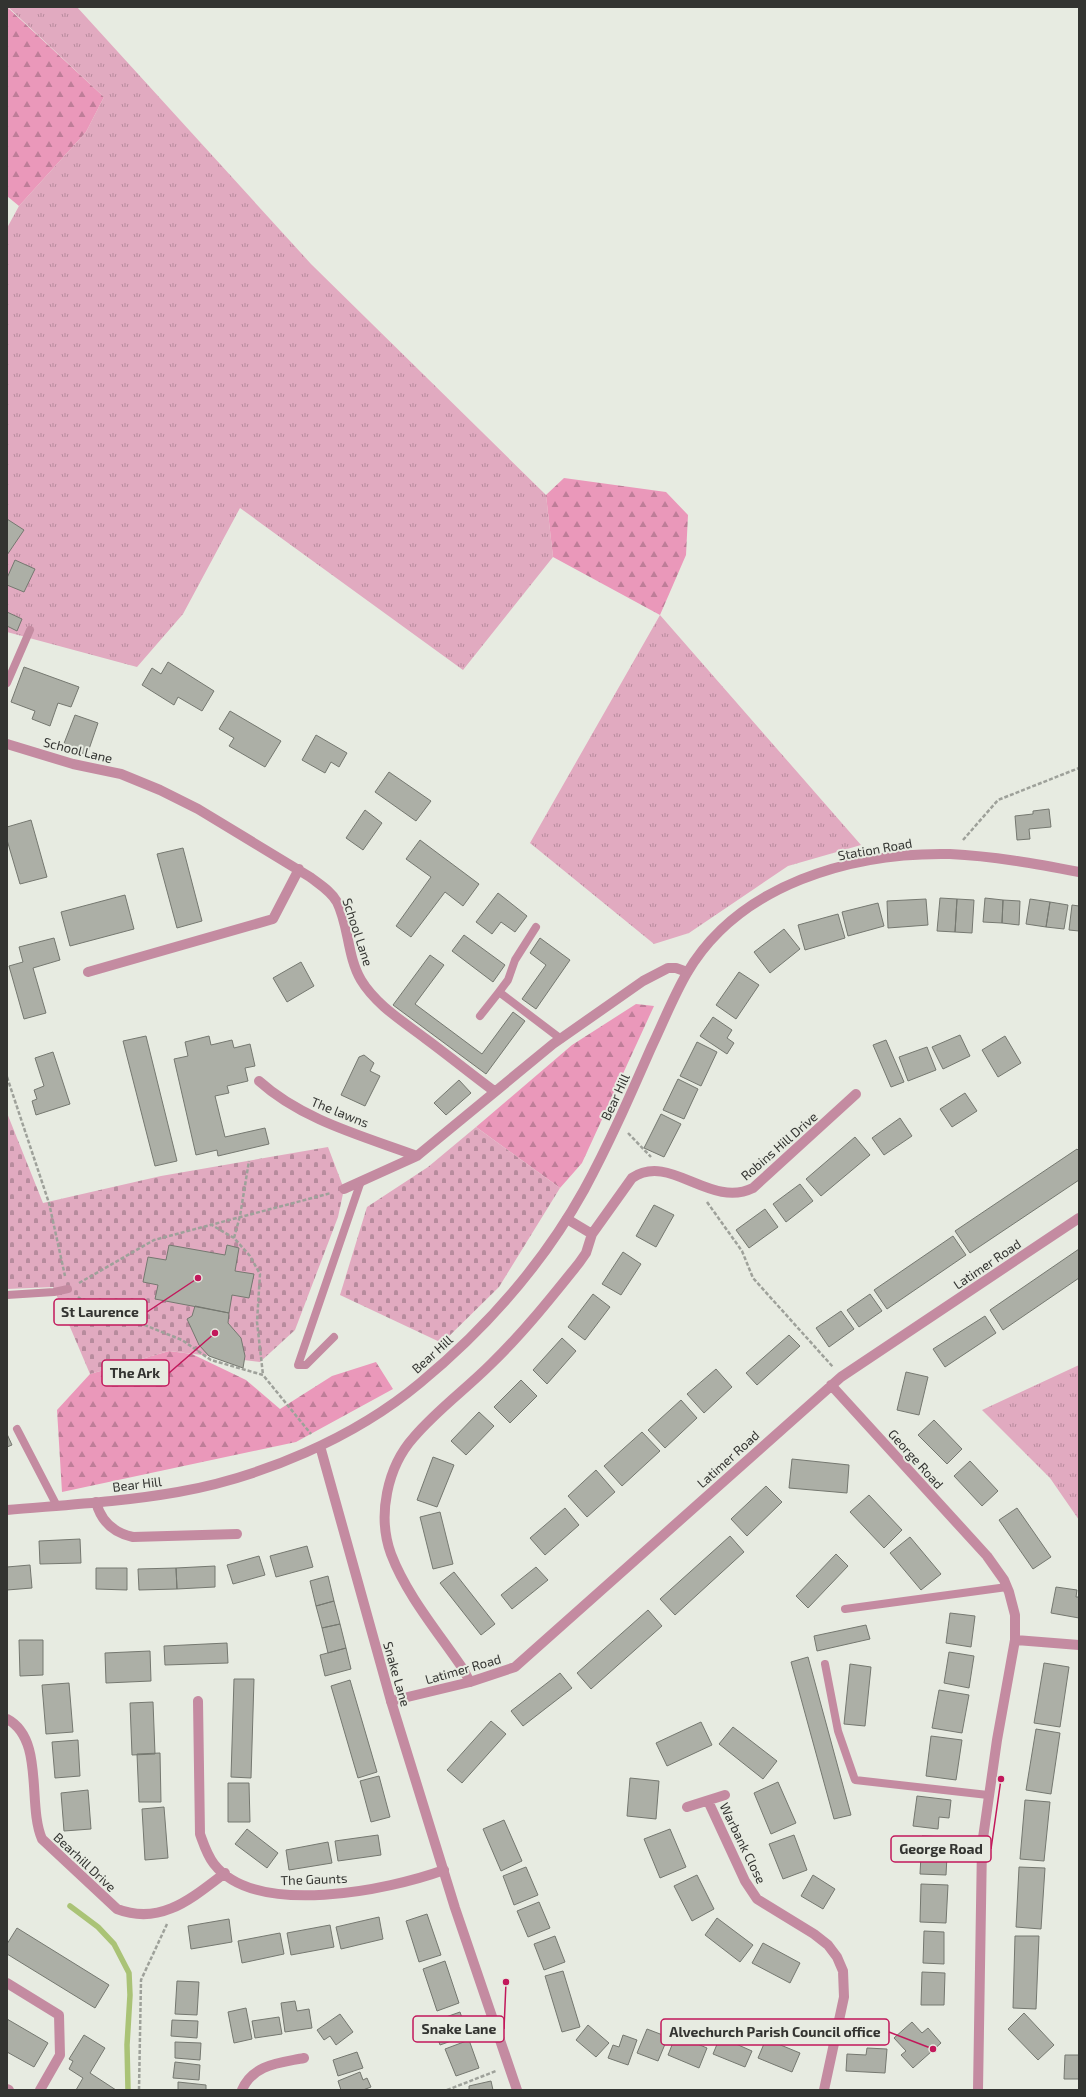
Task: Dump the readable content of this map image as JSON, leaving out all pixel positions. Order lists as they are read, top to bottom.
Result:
{
  "streets": {
    "street": [
      "School Lane",
      "Station Road",
      "Bear Hill",
      "The lawns",
      "Robins Hill Drive",
      "Latimer Road",
      "George Road",
      "Snake Lane",
      "Warbank Close",
      "Bearhill Drive",
      "The Gaunts"
    ]
  },
  "crossings": [
    ["Station Road", "Bear Hill"],
    ["Bear Hill", "Snake Lane"],
    ["Robins Hill Drive", "Latimer Road"],
    ["Latimer Road", "George Road"],
    ["Latimer Road", "Snake Lane"],
    ["Snake Lane", "The Gaunts"],
    ["Bearhill Drive", "The Gaunts"]
  ],
  "places": [
    "St Laurence",
    "The Ark",
    "George Road",
    "Snake Lane",
    "Alvechurch Parish Council office"
  ]
}
